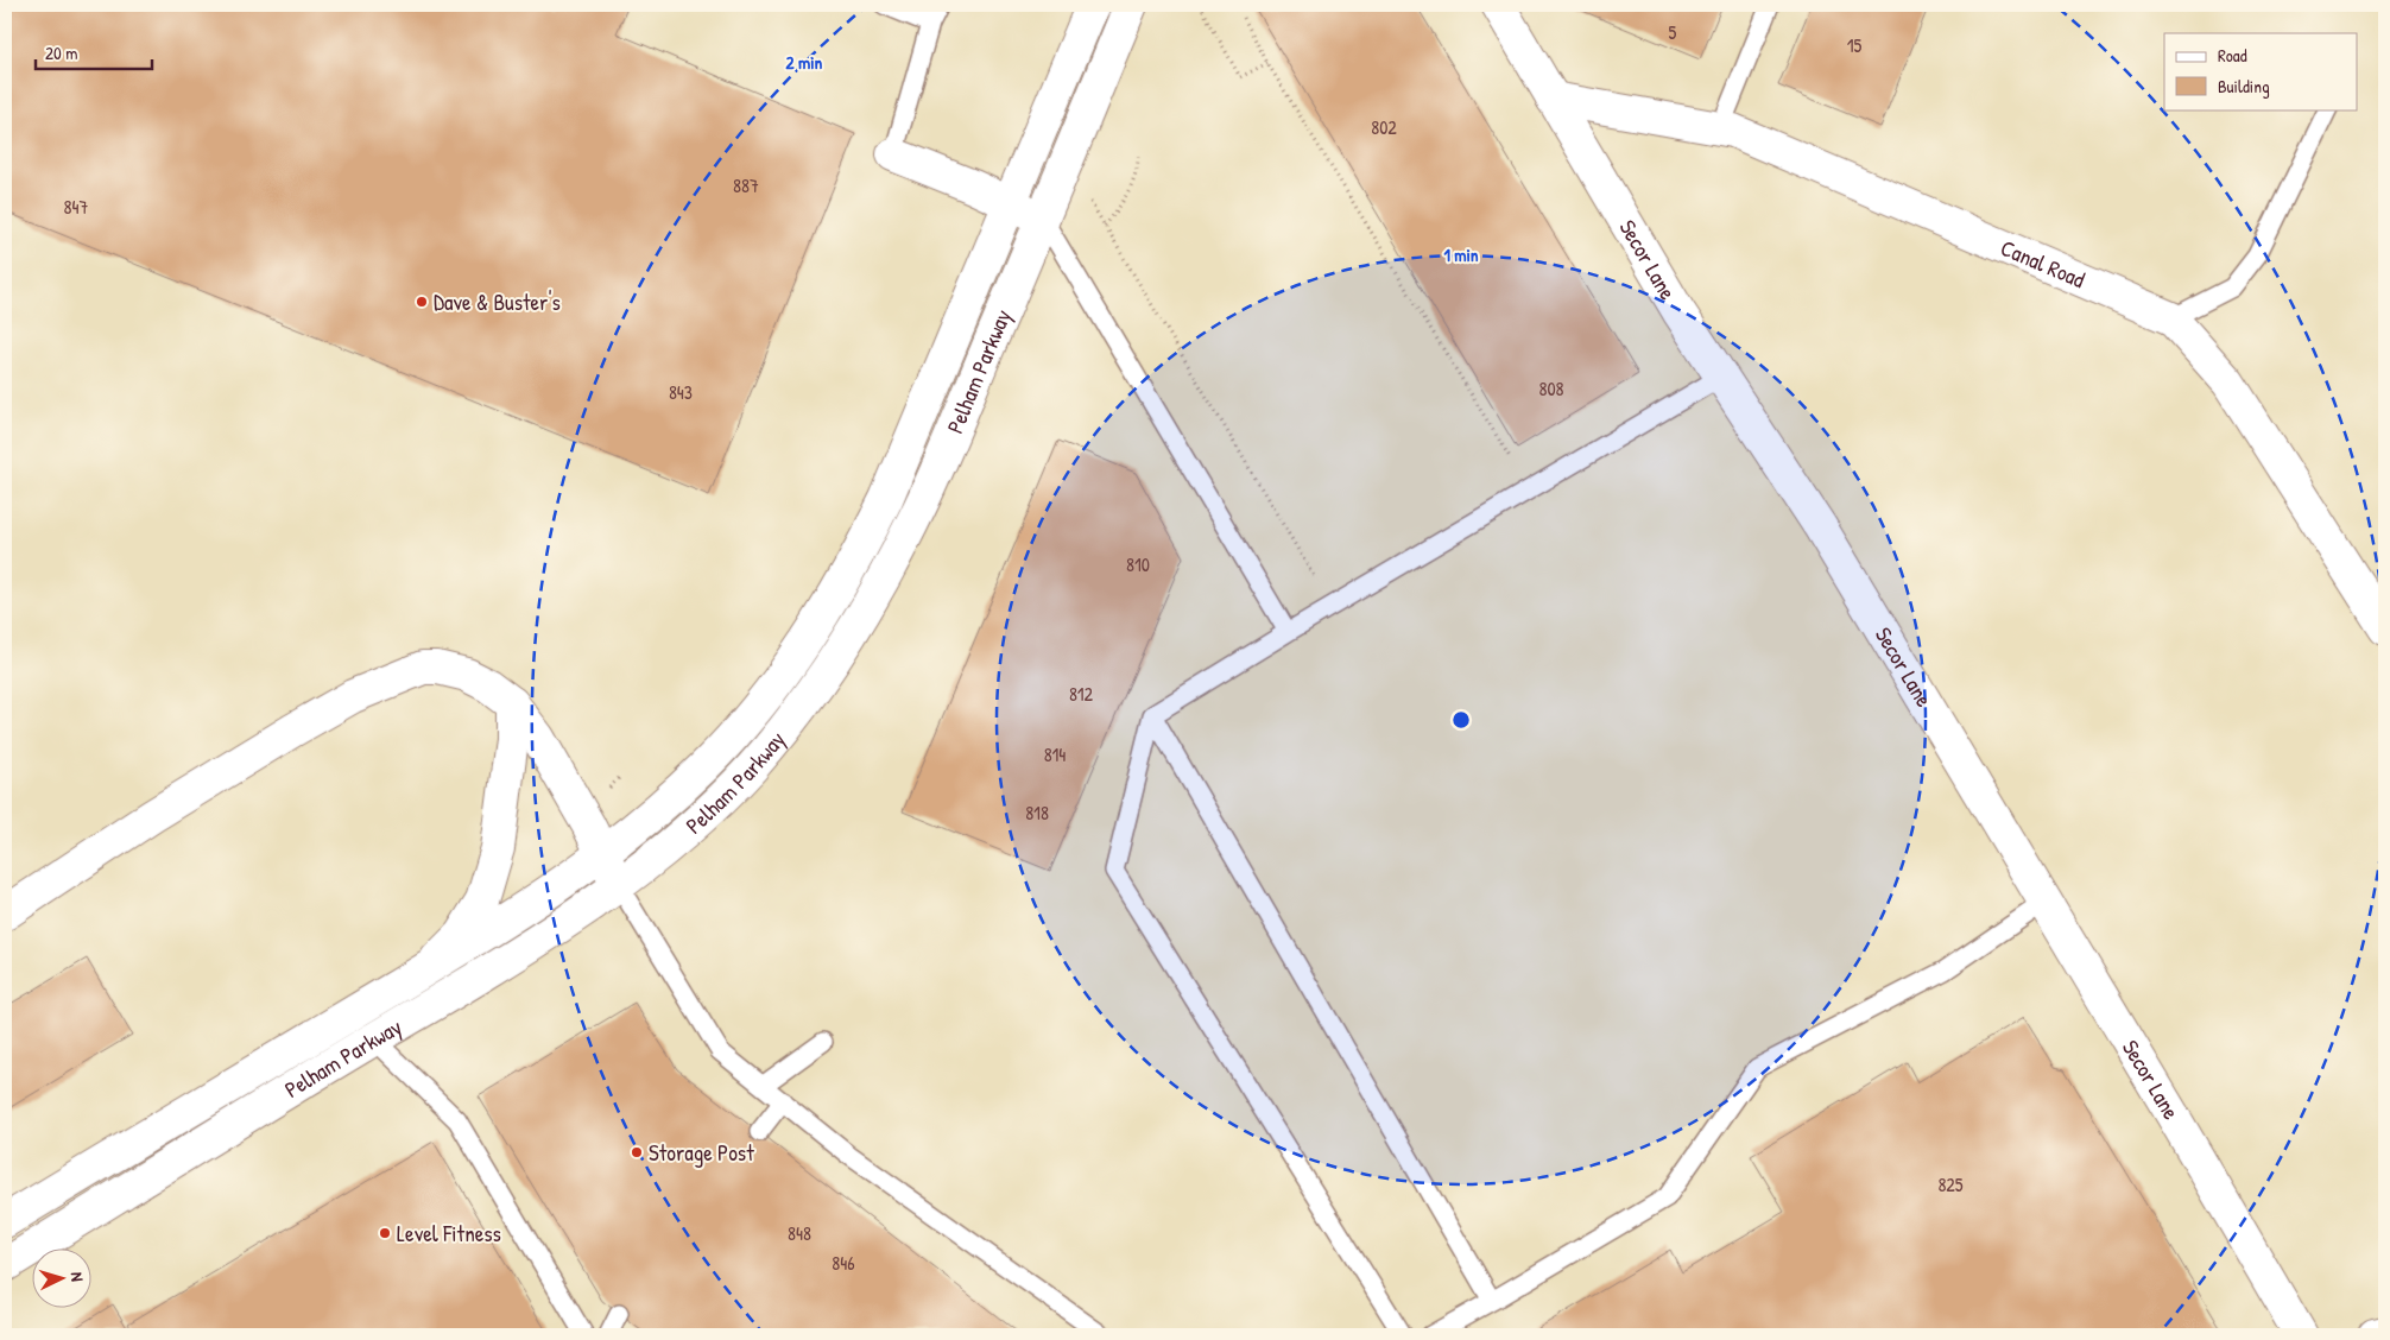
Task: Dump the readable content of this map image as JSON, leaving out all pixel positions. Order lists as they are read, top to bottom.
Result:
{
  "streets": {
    "street": ["Secor Lane", "Canal Road", "Pelham Parkway"]
  },
  "crossings": [
    ["Secor Lane", "Canal Road"]
  ],
  "places": ["Dave & Buster's", "Storage Post", "Level Fitness"],
  "house_numbers": [
    "5",
    "15",
    "802",
    "887",
    "847",
    "808",
    "843",
    "810",
    "812",
    "814",
    "818",
    "825",
    "848",
    "846"
  ],
  "legend": ["Road", "Building"],
  "scale_bar": "20 m",
  "north": "right",
  "rings": ["2 min", "1 min"]
}
